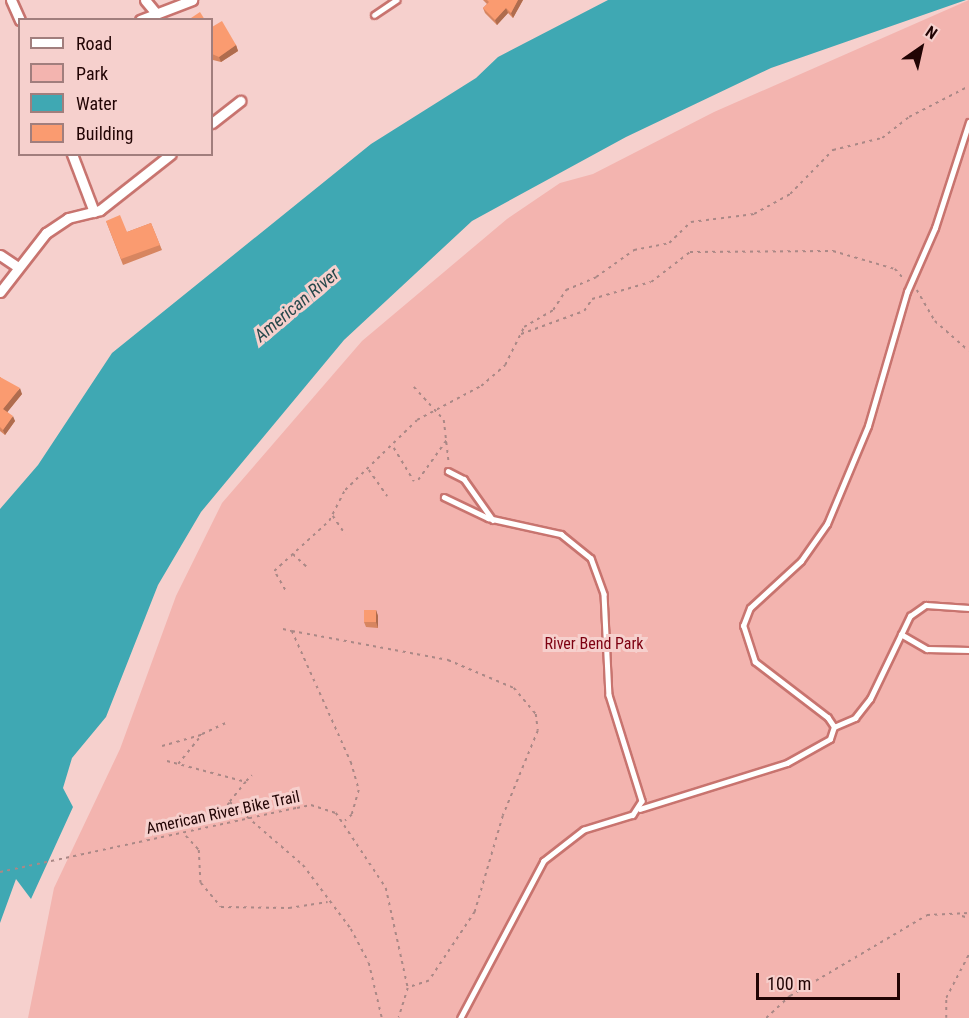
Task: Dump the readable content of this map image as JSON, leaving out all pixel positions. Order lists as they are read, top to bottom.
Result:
{
  "streets": {
    "path": ["American River Bike Trail"]
  },
  "water": ["American River"],
  "parks": ["River Bend Park"],
  "legend": [
    "Road",
    "Park",
    "Water",
    "Building"
  ],
  "scale_bar": "100 m",
  "north": "top right"
}
